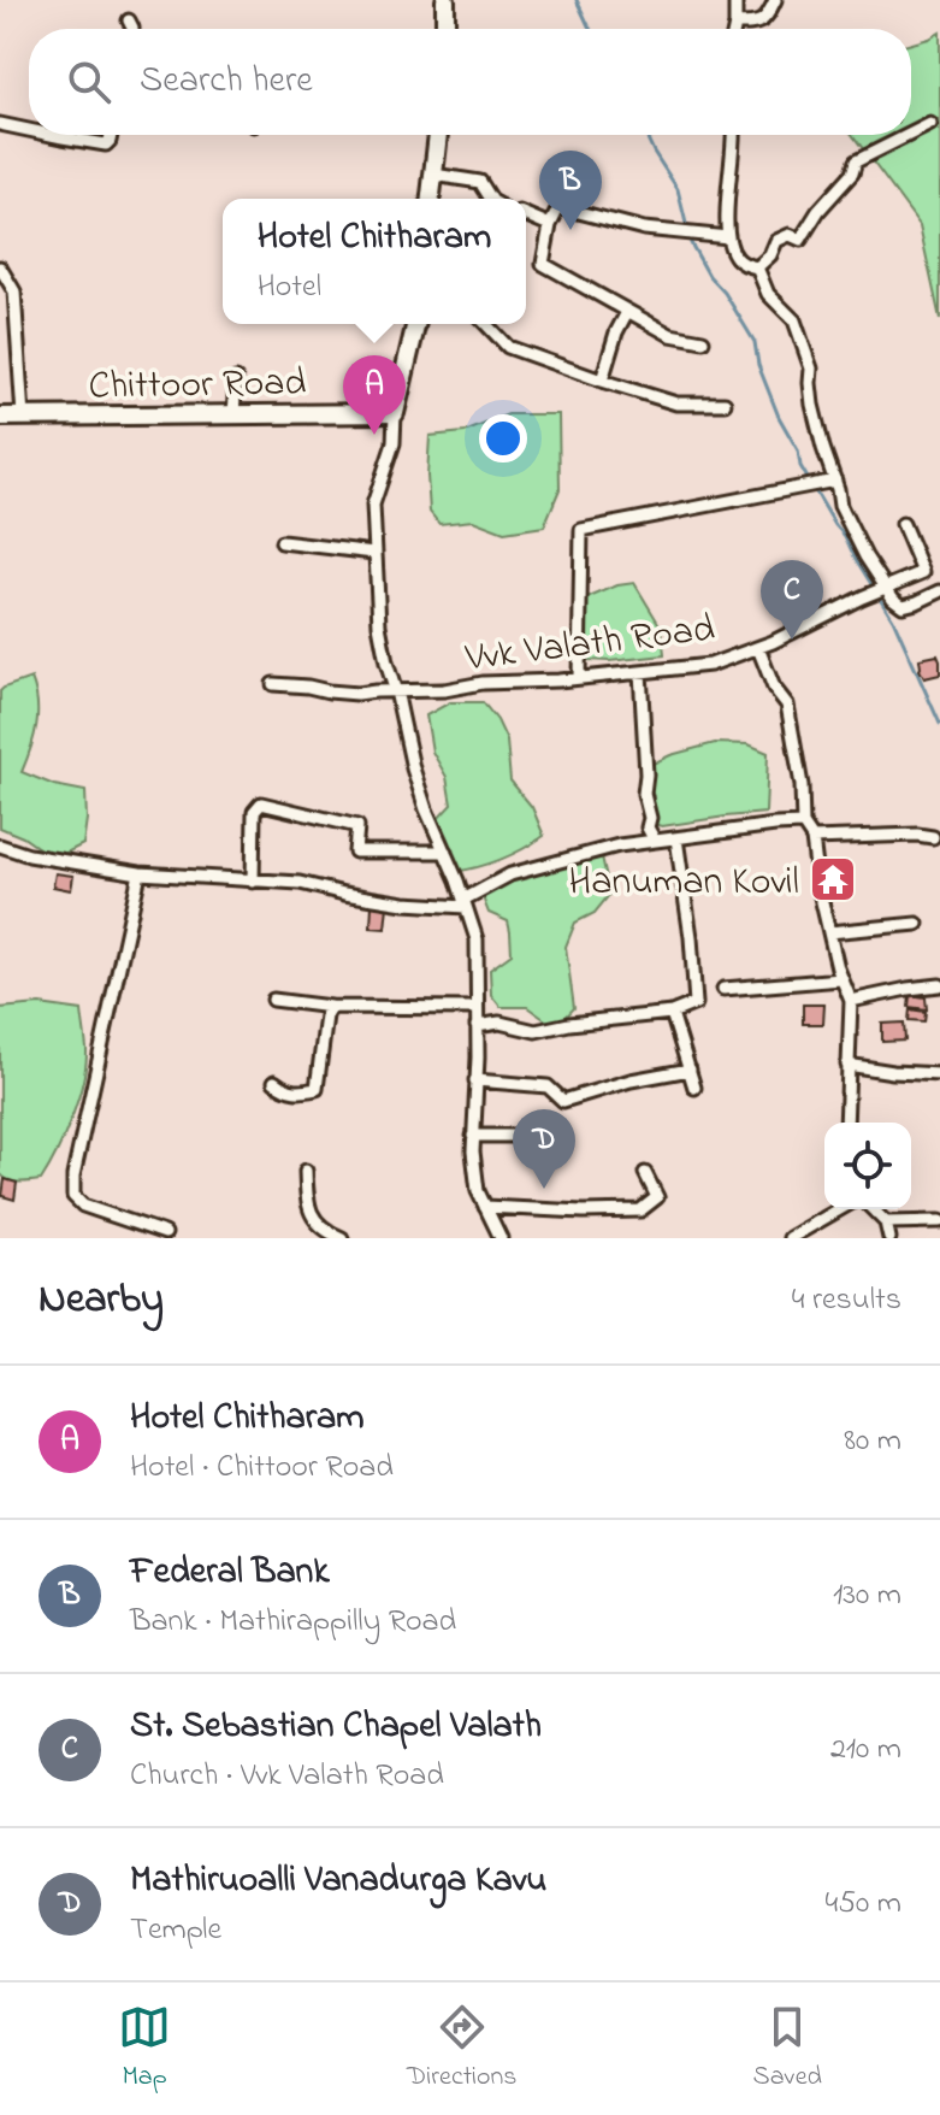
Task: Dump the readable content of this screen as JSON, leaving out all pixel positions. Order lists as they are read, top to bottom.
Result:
{
  "streets": {
    "main road": ["Chittoor Road"],
    "street": ["Vvk Valath Road"]
  },
  "places": {
    "temple": ["Hanuman Kovil"]
  },
  "page": {
    "search": "Search here",
    "pins": [
      "B",
      "A",
      "C",
      "D"
    ],
    "popup": ["Hotel Chitharam", "Hotel"],
    "heading": ["Nearby", "4 results"],
    "list": [
      {
        "mark": "A",
        "name": "Hotel Chitharam",
        "note": "Hotel · Chittoor Road",
        "value": "80 m"
      },
      {
        "mark": "B",
        "name": "Federal Bank",
        "note": "Bank · Mathirappilly Road",
        "value": "130 m"
      },
      {
        "mark": "C",
        "name": "St. Sebastian Chapel Valath",
        "note": "Church · Vvk Valath Road",
        "value": "210 m"
      },
      {
        "mark": "D",
        "name": "Mathiruoalli Vanadurga Kavu",
        "note": "Temple",
        "value": "450 m"
      }
    ],
    "nav": ["Map", "Directions", "Saved"]
  }
}
